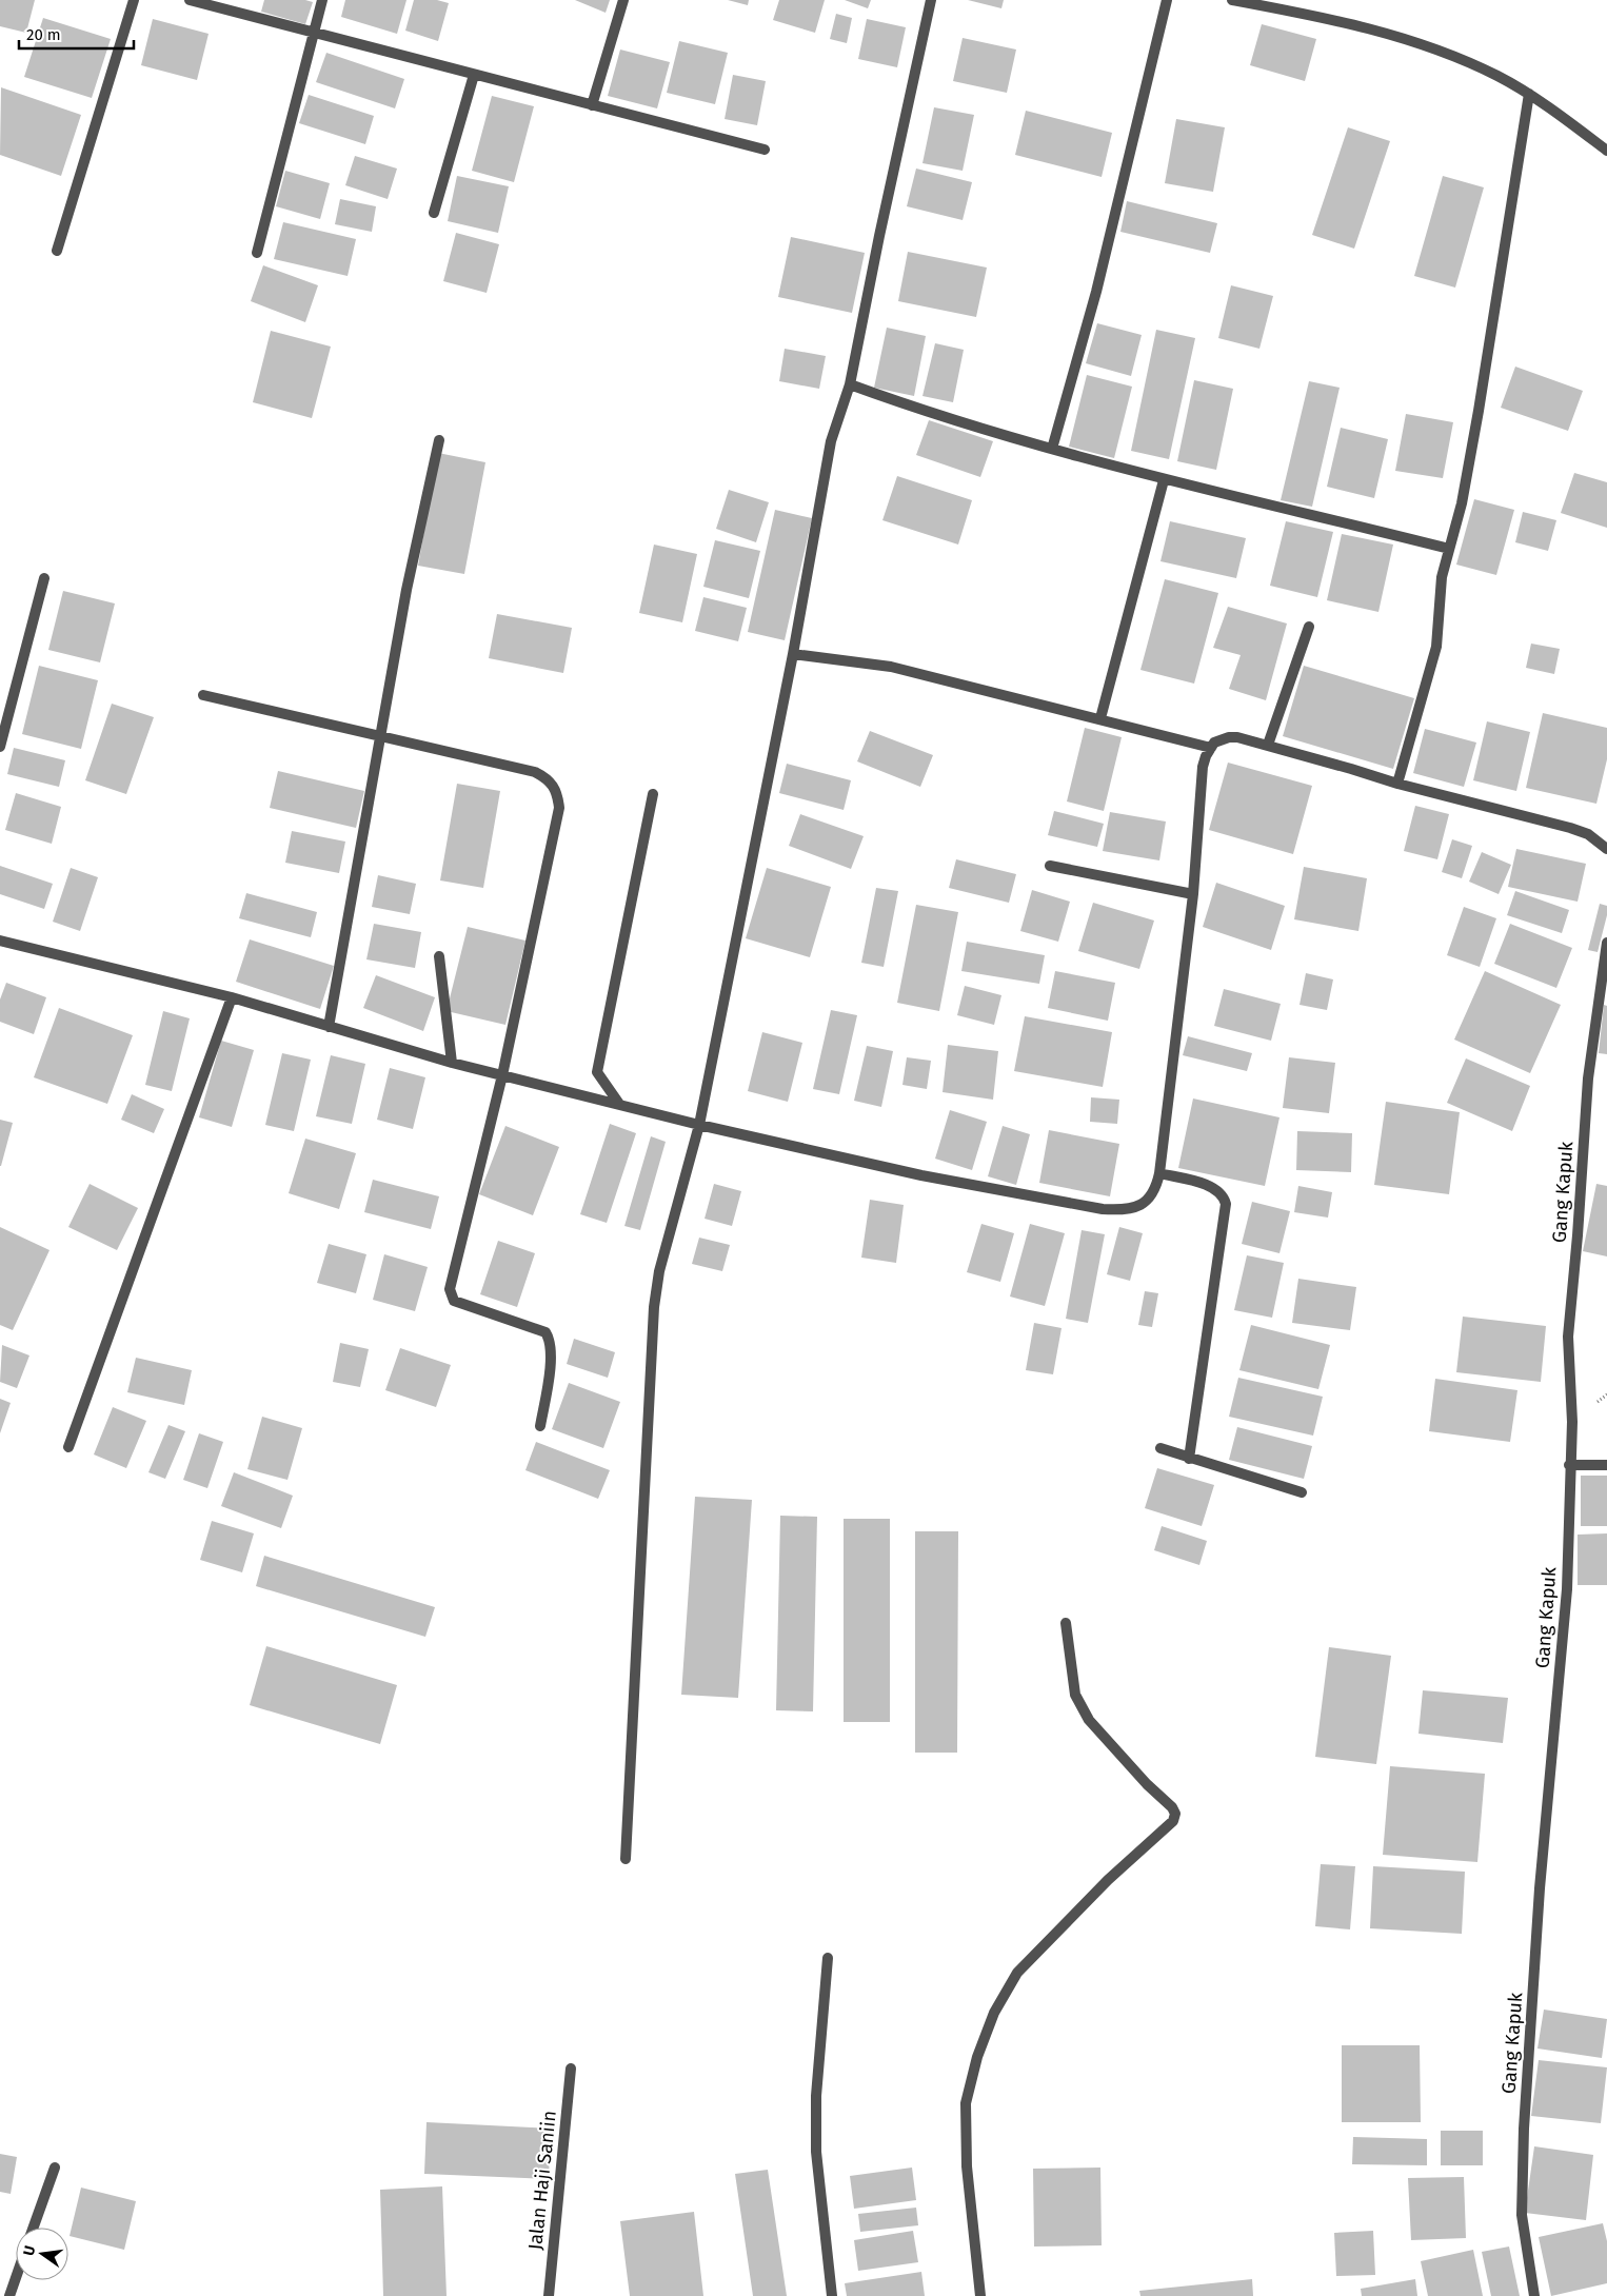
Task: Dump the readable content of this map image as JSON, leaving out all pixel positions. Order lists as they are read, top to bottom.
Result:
{
  "streets": {
    "street": ["Gang Kapuk", "Jalan Haji Saniin"]
  },
  "scale_bar": "20 m",
  "north": "left"
}
